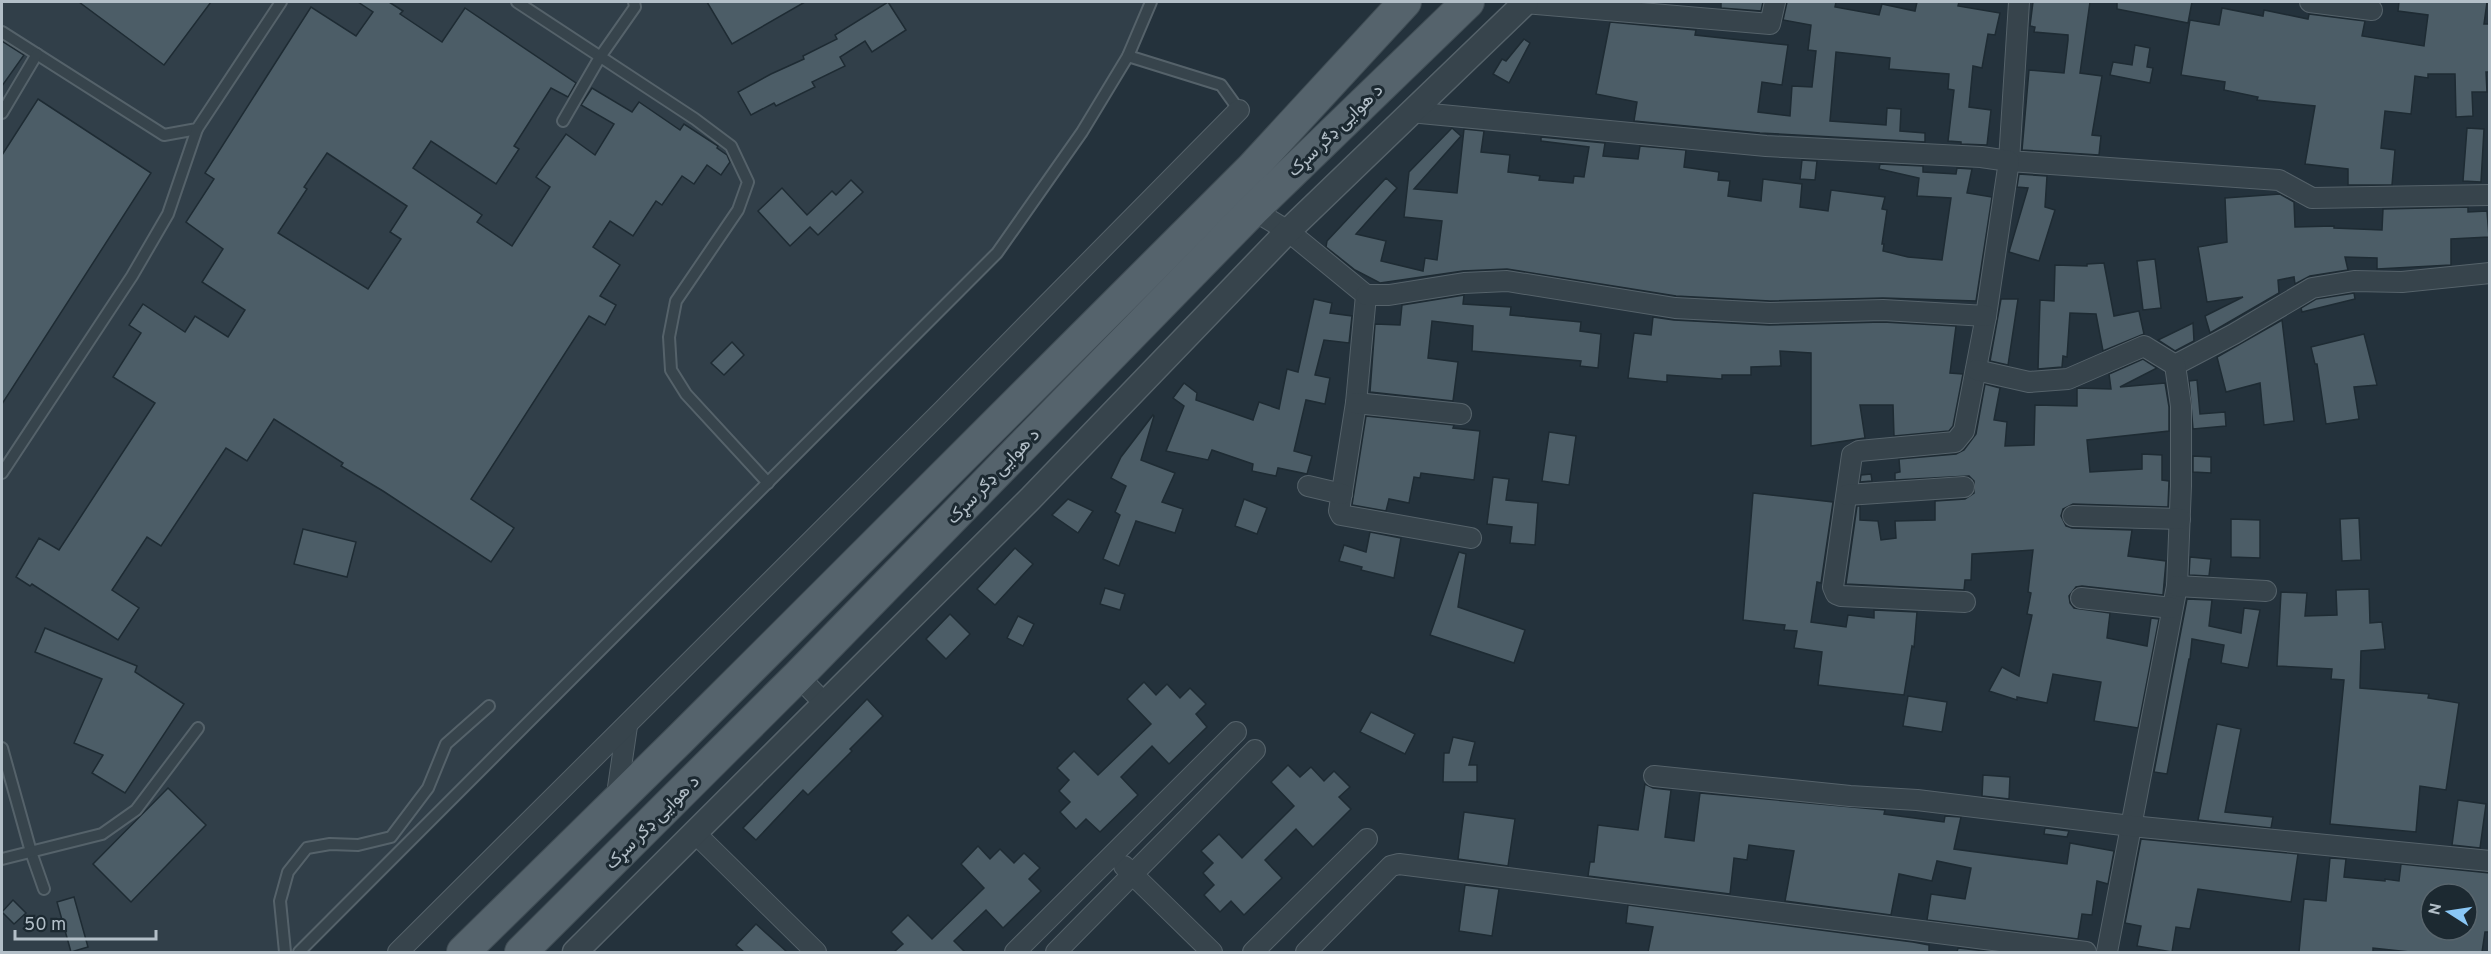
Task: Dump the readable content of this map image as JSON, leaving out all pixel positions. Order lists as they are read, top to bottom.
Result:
{
  "streets": {
    "main road": ["د هوایی ډګر سړک"]
  },
  "scale_bar": "50 m",
  "north": "left"
}
